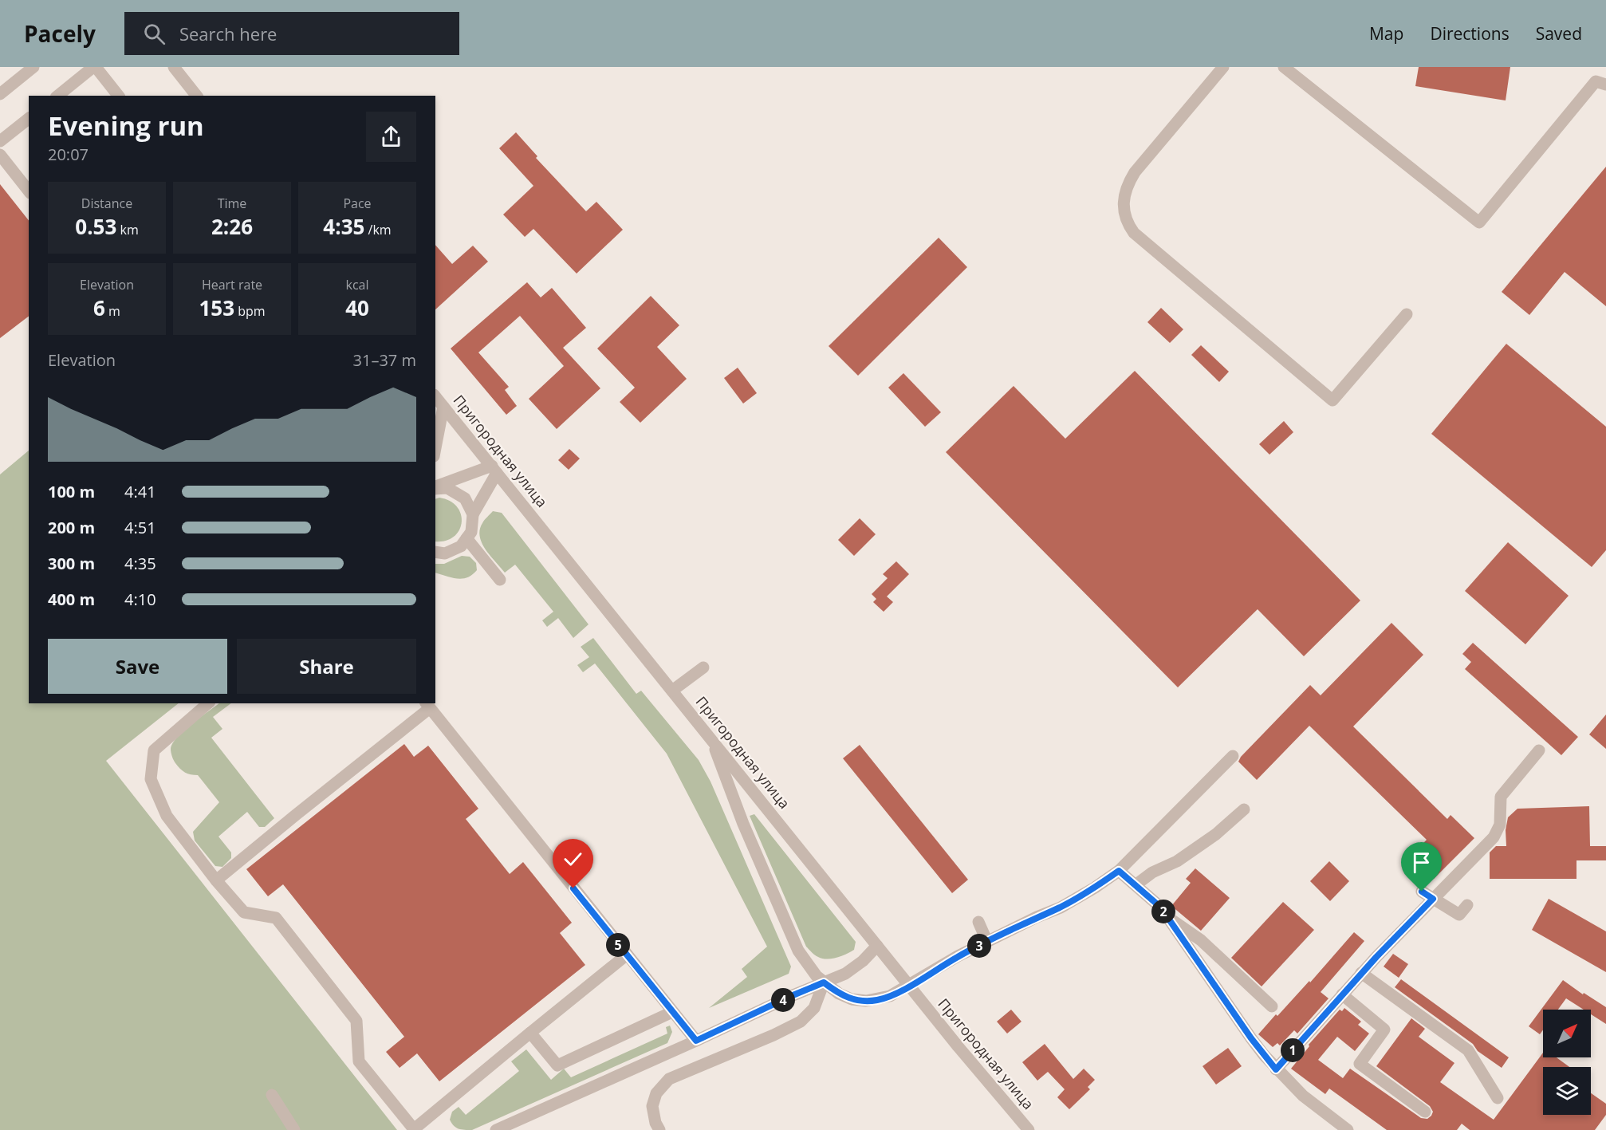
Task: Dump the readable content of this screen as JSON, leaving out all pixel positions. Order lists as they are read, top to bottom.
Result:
{
  "streets": {
    "street": ["Пригородная улица"]
  },
  "north": "top right",
  "page": {
    "header": "Pacely",
    "search": "Search here",
    "nav": ["Map", "Directions", "Saved"],
    "heading": ["Evening run", "20:07"],
    "stats": [
      ["Distance", "0.53 km"],
      ["Time", "2:26"],
      ["Pace", "4:35 /km"],
      ["Elevation", "6 m"],
      ["Heart rate", "153 bpm"],
      ["kcal", "40"]
    ],
    "chart": ["Elevation", "31–37 m"],
    "list": [
      {
        "name": "100 m",
        "note": "4:41"
      },
      {
        "name": "200 m",
        "note": "4:51"
      },
      {
        "name": "300 m",
        "note": "4:35"
      },
      {
        "name": "400 m",
        "note": "4:10"
      }
    ],
    "buttons": ["Save", "Share"],
    "pins": [
      "2",
      "5",
      "3",
      "4",
      "1"
    ]
  }
}
